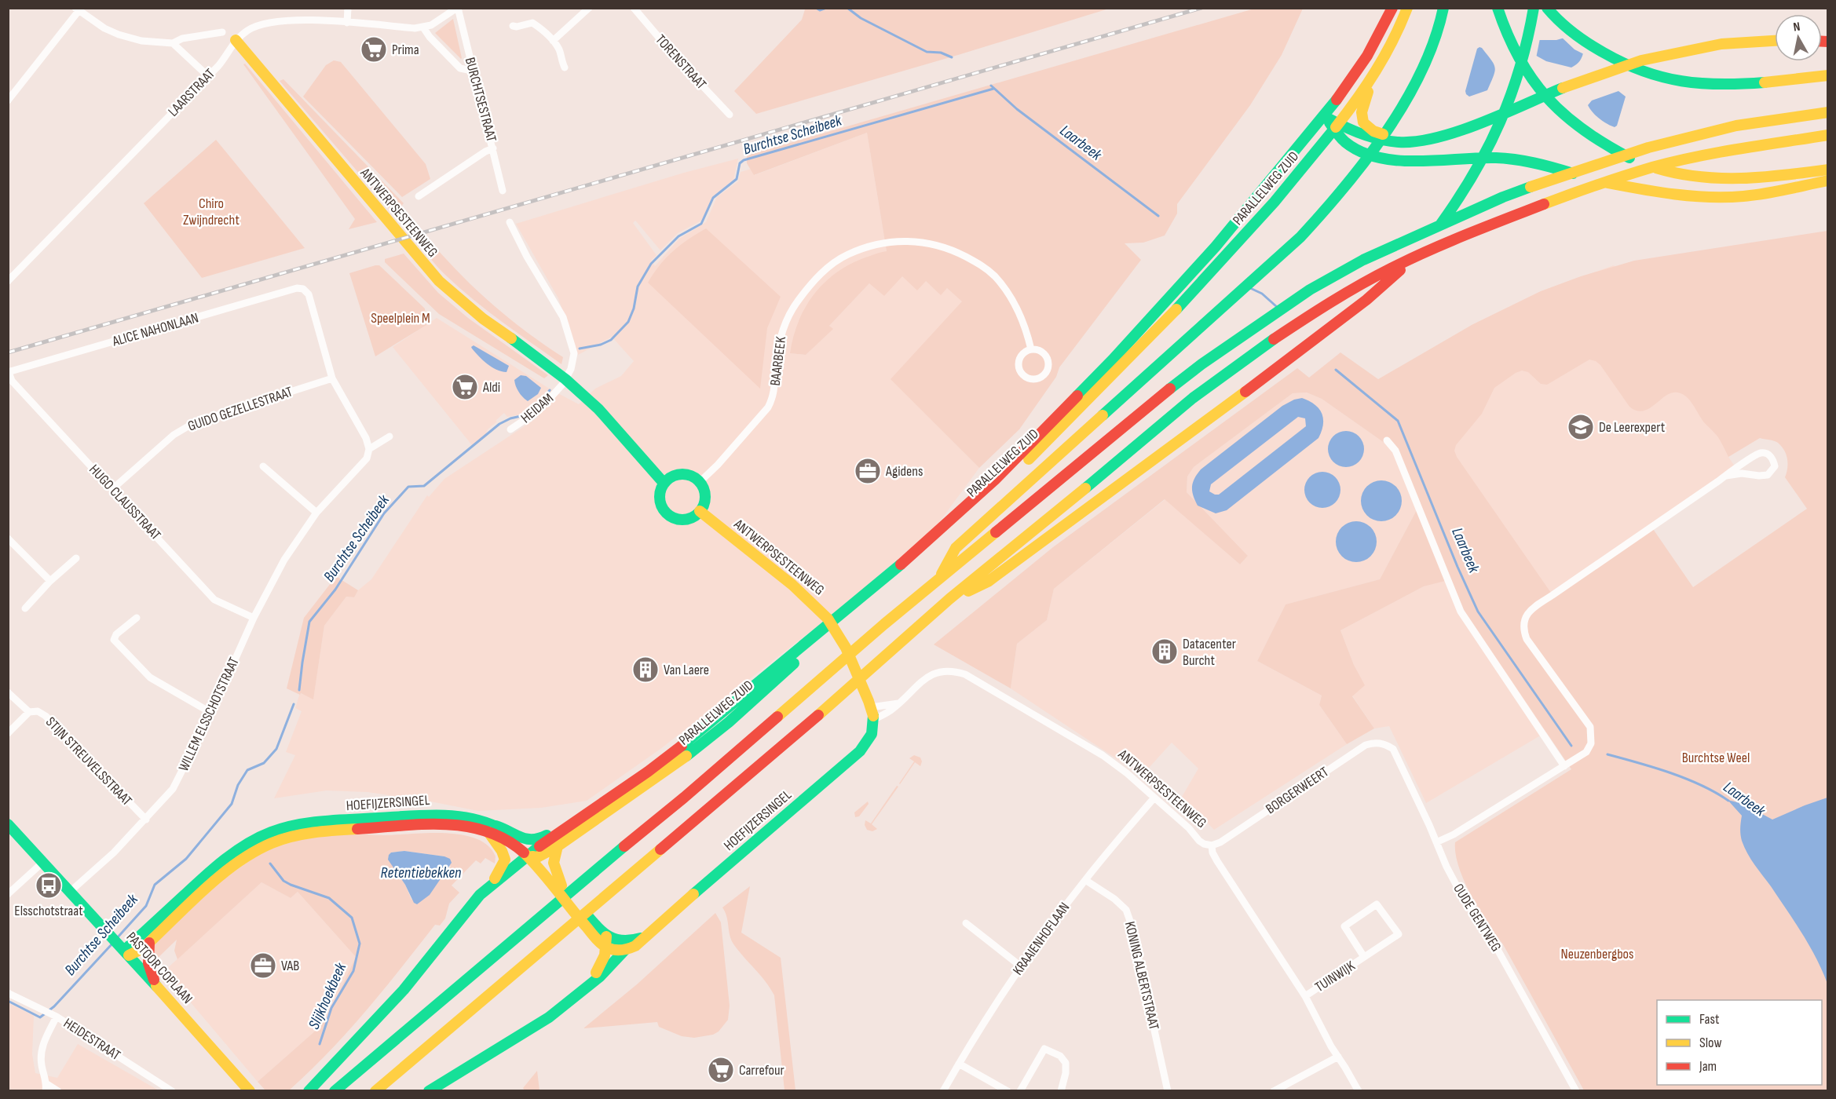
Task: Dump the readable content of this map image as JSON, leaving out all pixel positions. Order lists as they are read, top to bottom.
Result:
{
  "streets": {
    "main road": [
      "PARALLELWEG ZUID",
      "ANTWERPSESTEENWEG",
      "HOEFIJZERSINGEL",
      "PASTOOR COPLAAN"
    ],
    "street": [
      "TORENSTRAAT",
      "LAARSTRAAT",
      "BURCHTSESTRAAT",
      "ALICE NAHONLAAN",
      "BAARBEEK",
      "HEIDAM",
      "GUIDO GEZELLESTRAAT",
      "HUGO CLAUSSTRAAT",
      "WILLEM ELSSCHOTSTRAAT",
      "STIJN STREUVELSSTRAAT",
      "BORGERWEERT",
      "OUDE GENTWEG",
      "KRAAIENHOFLAAN",
      "KONING ALBERTSTRAAT",
      "TUINWIJK",
      "HEIDESTRAAT"
    ]
  },
  "crossings": [
    ["LAARSTRAAT", "BURCHTSESTRAAT"],
    ["LAARSTRAAT", "ANTWERPSESTEENWEG"],
    ["PARALLELWEG ZUID", "HOEFIJZERSINGEL"],
    ["ANTWERPSESTEENWEG", "BAARBEEK"],
    ["ANTWERPSESTEENWEG", "HEIDAM"],
    ["ANTWERPSESTEENWEG", "BORGERWEERT"],
    ["ANTWERPSESTEENWEG", "HOEFIJZERSINGEL"],
    ["ANTWERPSESTEENWEG", "KRAAIENHOFLAAN"],
    ["ANTWERPSESTEENWEG", "TUINWIJK"],
    ["ALICE NAHONLAAN", "GUIDO GEZELLESTRAAT"],
    ["ALICE NAHONLAAN", "HUGO CLAUSSTRAAT"],
    ["GUIDO GEZELLESTRAAT", "HUGO CLAUSSTRAAT"],
    ["HUGO CLAUSSTRAAT", "WILLEM ELSSCHOTSTRAAT"],
    ["WILLEM ELSSCHOTSTRAAT", "STIJN STREUVELSSTRAAT"],
    ["WILLEM ELSSCHOTSTRAAT", "PASTOOR COPLAAN"],
    ["BORGERWEERT", "OUDE GENTWEG"],
    ["HOEFIJZERSINGEL", "PASTOOR COPLAAN"],
    ["KRAAIENHOFLAAN", "KONING ALBERTSTRAAT"]
  ],
  "water": [
    "Burchtse Scheibeek",
    "Laarbeek",
    "Retentiebekken",
    "Slijkhoekbeek"
  ],
  "parks": [
    "Chiro Zwijndrecht",
    "Speelplein M",
    "Burchtse Weel",
    "Neuzenbergbos"
  ],
  "places": {
    "supermarket": ["Prima", "Aldi", "Carrefour"],
    "school or university": ["De Leerexpert"],
    "office": ["Agidens", "VAB"],
    "building": ["Datacenter Burcht", "Van Laere"],
    "bus stop": ["Elsschotstraat"]
  },
  "legend": ["Fast", "Slow", "Jam"],
  "north": "top"
}
